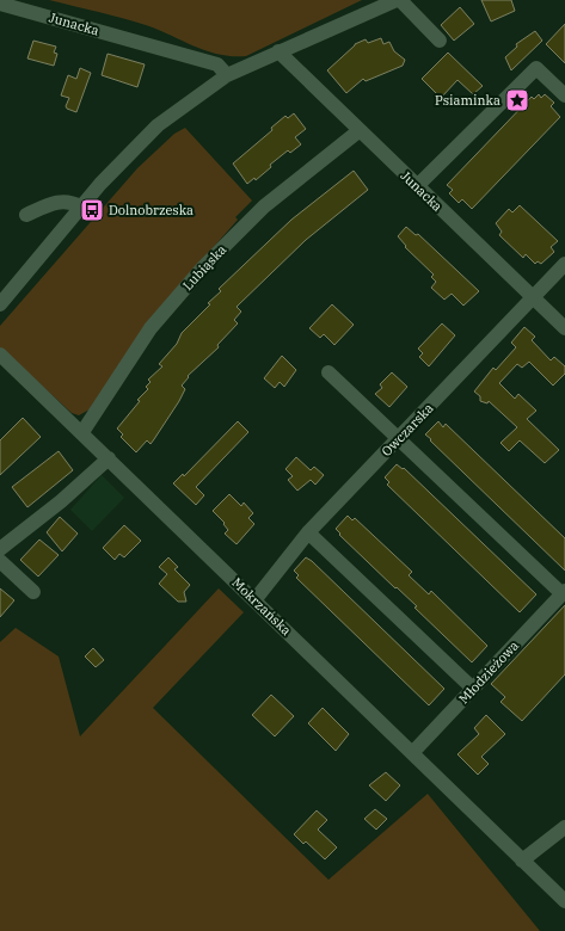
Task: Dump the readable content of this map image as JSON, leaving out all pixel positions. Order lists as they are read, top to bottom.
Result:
{
  "streets": {
    "street": [
      "Junacka",
      "Lubiąska",
      "Owczarska",
      "Mokrzańska",
      "Młodzieżowa"
    ]
  },
  "crossings": [
    ["Junacka", "Lubiąska"],
    ["Junacka", "Owczarska"],
    ["Lubiąska", "Mokrzańska"],
    ["Owczarska", "Mokrzańska"],
    ["Mokrzańska", "Młodzieżowa"]
  ],
  "places": {
    "place": ["Psiaminka"],
    "bus stop": ["Dolnobrzeska"]
  }
}
